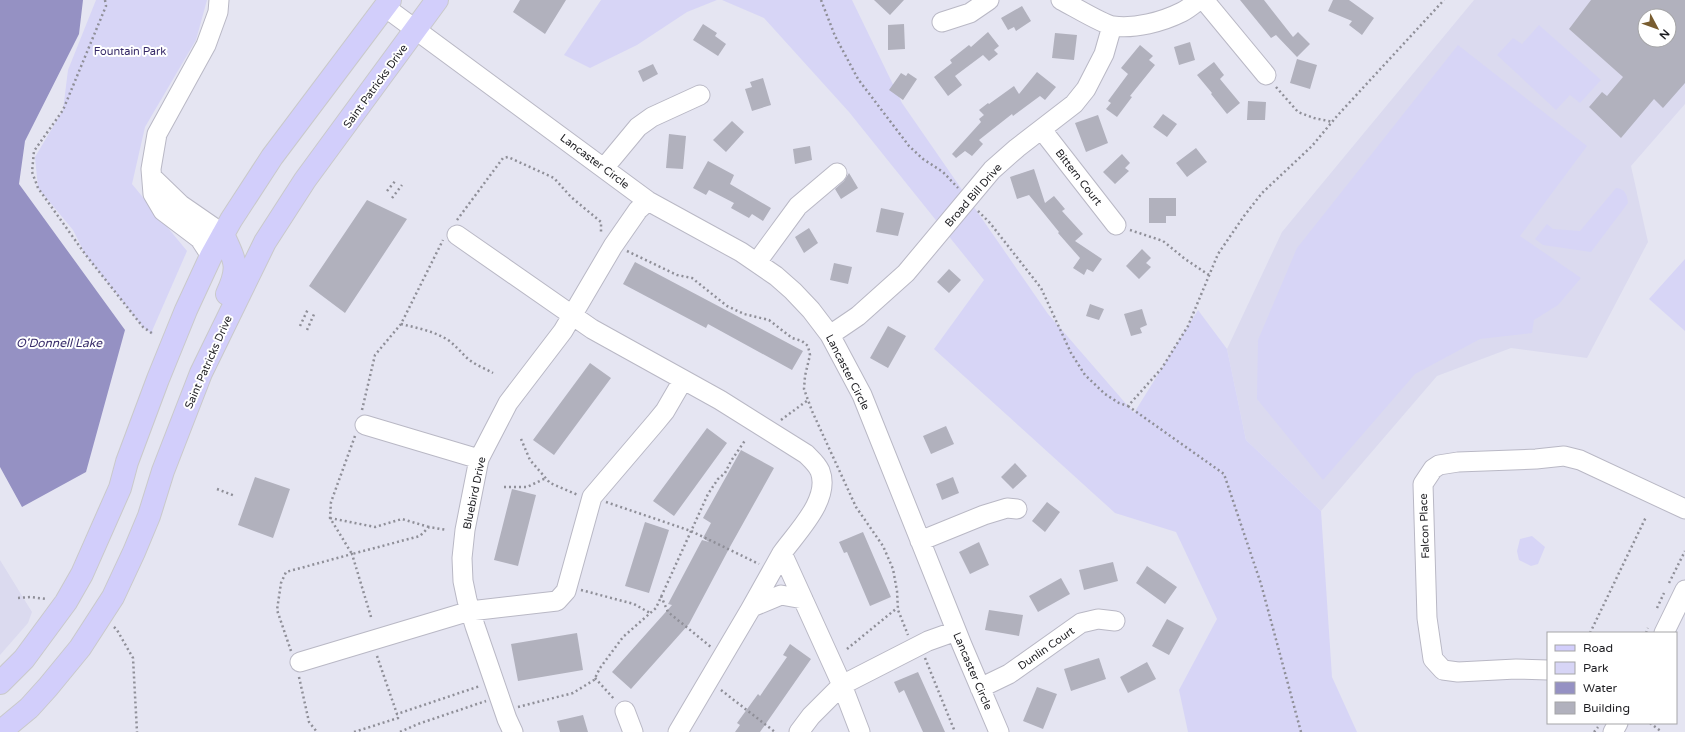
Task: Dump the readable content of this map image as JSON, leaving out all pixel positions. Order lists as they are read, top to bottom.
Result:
{
  "streets": {
    "main road": ["Saint Patricks Drive"],
    "street": [
      "Lancaster Circle",
      "Bittern Court",
      "Broad Bill Drive",
      "Bluebird Drive",
      "Falcon Place",
      "Dunlin Court"
    ]
  },
  "crossings": [
    ["Saint Patricks Drive", "Lancaster Circle"],
    ["Lancaster Circle", "Broad Bill Drive"],
    ["Lancaster Circle", "Bluebird Drive"],
    ["Lancaster Circle", "Dunlin Court"],
    ["Bittern Court", "Broad Bill Drive"]
  ],
  "water": ["O'Donnell Lake"],
  "parks": ["Fountain Park"],
  "legend": [
    "Road",
    "Park",
    "Water",
    "Building"
  ],
  "north": "bottom right"
}
